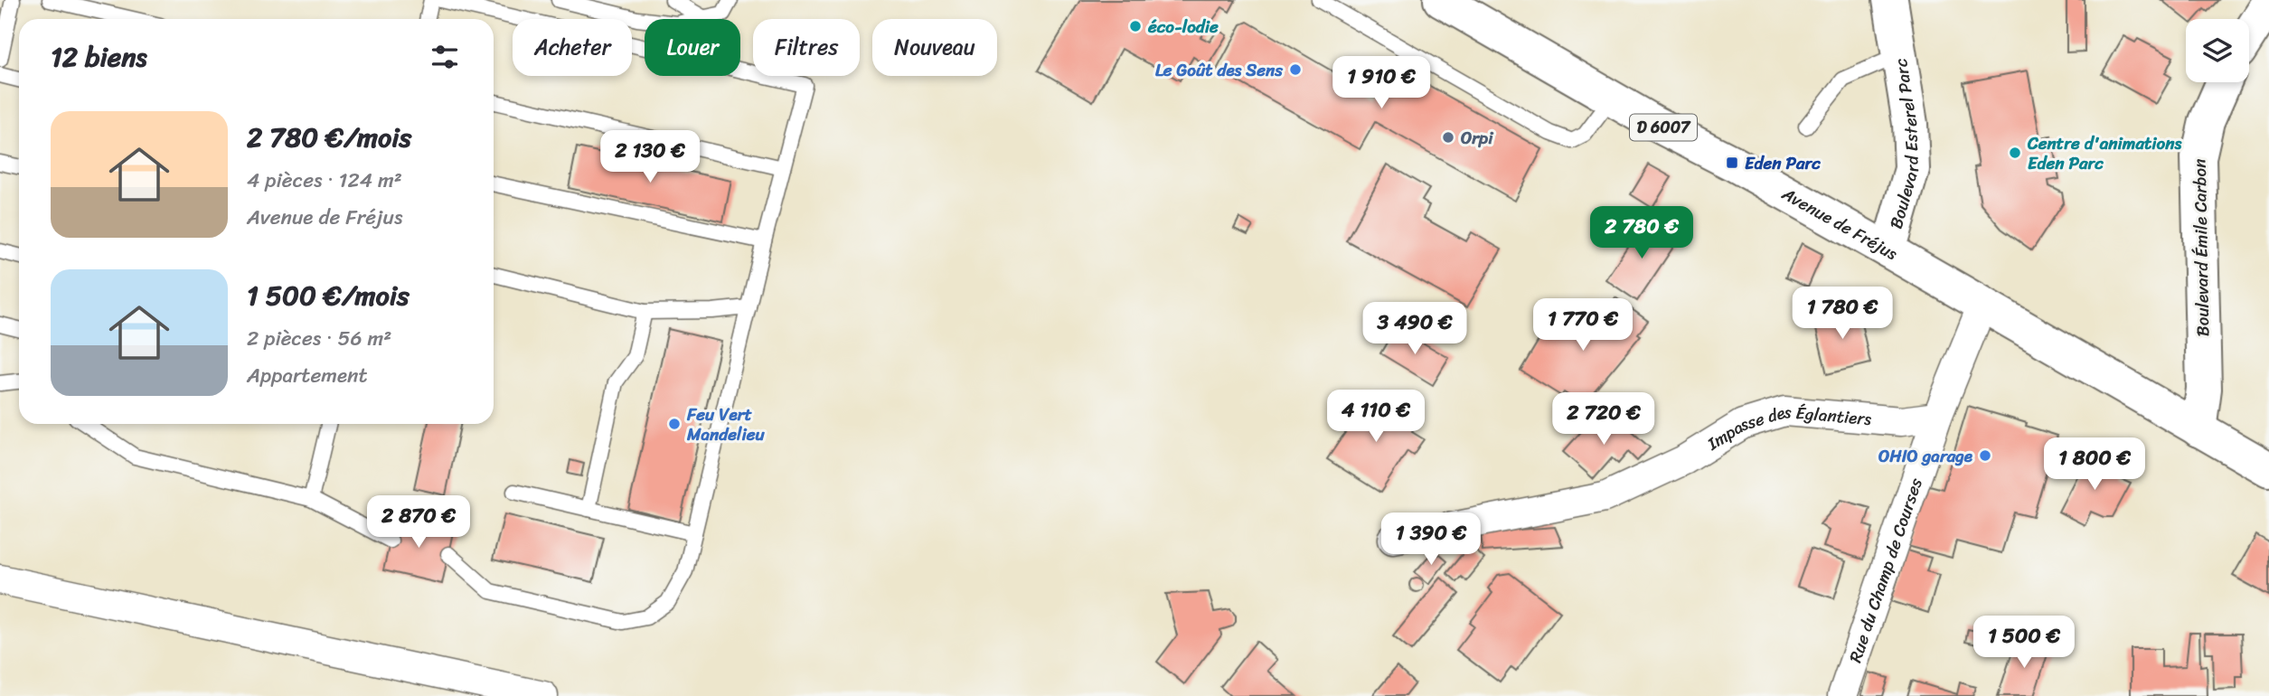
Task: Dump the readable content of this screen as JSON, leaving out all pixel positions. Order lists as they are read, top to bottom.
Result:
{
  "streets": {
    "main road": [
      "D 6007",
      "Boulevard Esterel Parc",
      "Avenue de Fréjus",
      "Boulevard Émile Carbon"
    ],
    "street": ["Impasse des Églantiers", "Rue du Champ de Courses"]
  },
  "crossings": [
    ["Boulevard Esterel Parc", "Avenue de Fréjus"],
    ["Avenue de Fréjus", "Boulevard Émile Carbon"],
    ["Avenue de Fréjus", "Rue du Champ de Courses"],
    ["Impasse des Églantiers", "Rue du Champ de Courses"]
  ],
  "places": {
    "other": [
      "éco-lodie",
      "Le Goût des Sens",
      "Orpi",
      "Centre d'animations Eden Parc",
      "Feu Vert Mandelieu",
      "OHIO garage"
    ],
    "transit": ["Eden Parc"]
  },
  "page": {
    "chip": [
      "Acheter",
      "Louer",
      "Filtres",
      "Nouveau"
    ],
    "heading": "12 biens",
    "price": [
      "1 910 €",
      "2 130 €",
      "2 780 €",
      "1 780 €",
      "1 770 €",
      "3 490 €",
      "4 110 €",
      "2 720 €",
      "1 800 €",
      "2 870 €",
      "1 390 €",
      "1 500 €"
    ],
    "list": [
      {
        "name": "2 780 €/mois",
        "note": "4 pièces · 124 m² · Avenue de Fréjus"
      },
      {
        "name": "1 500 €/mois",
        "note": "2 pièces · 56 m² · Appartement"
      }
    ]
  }
}
